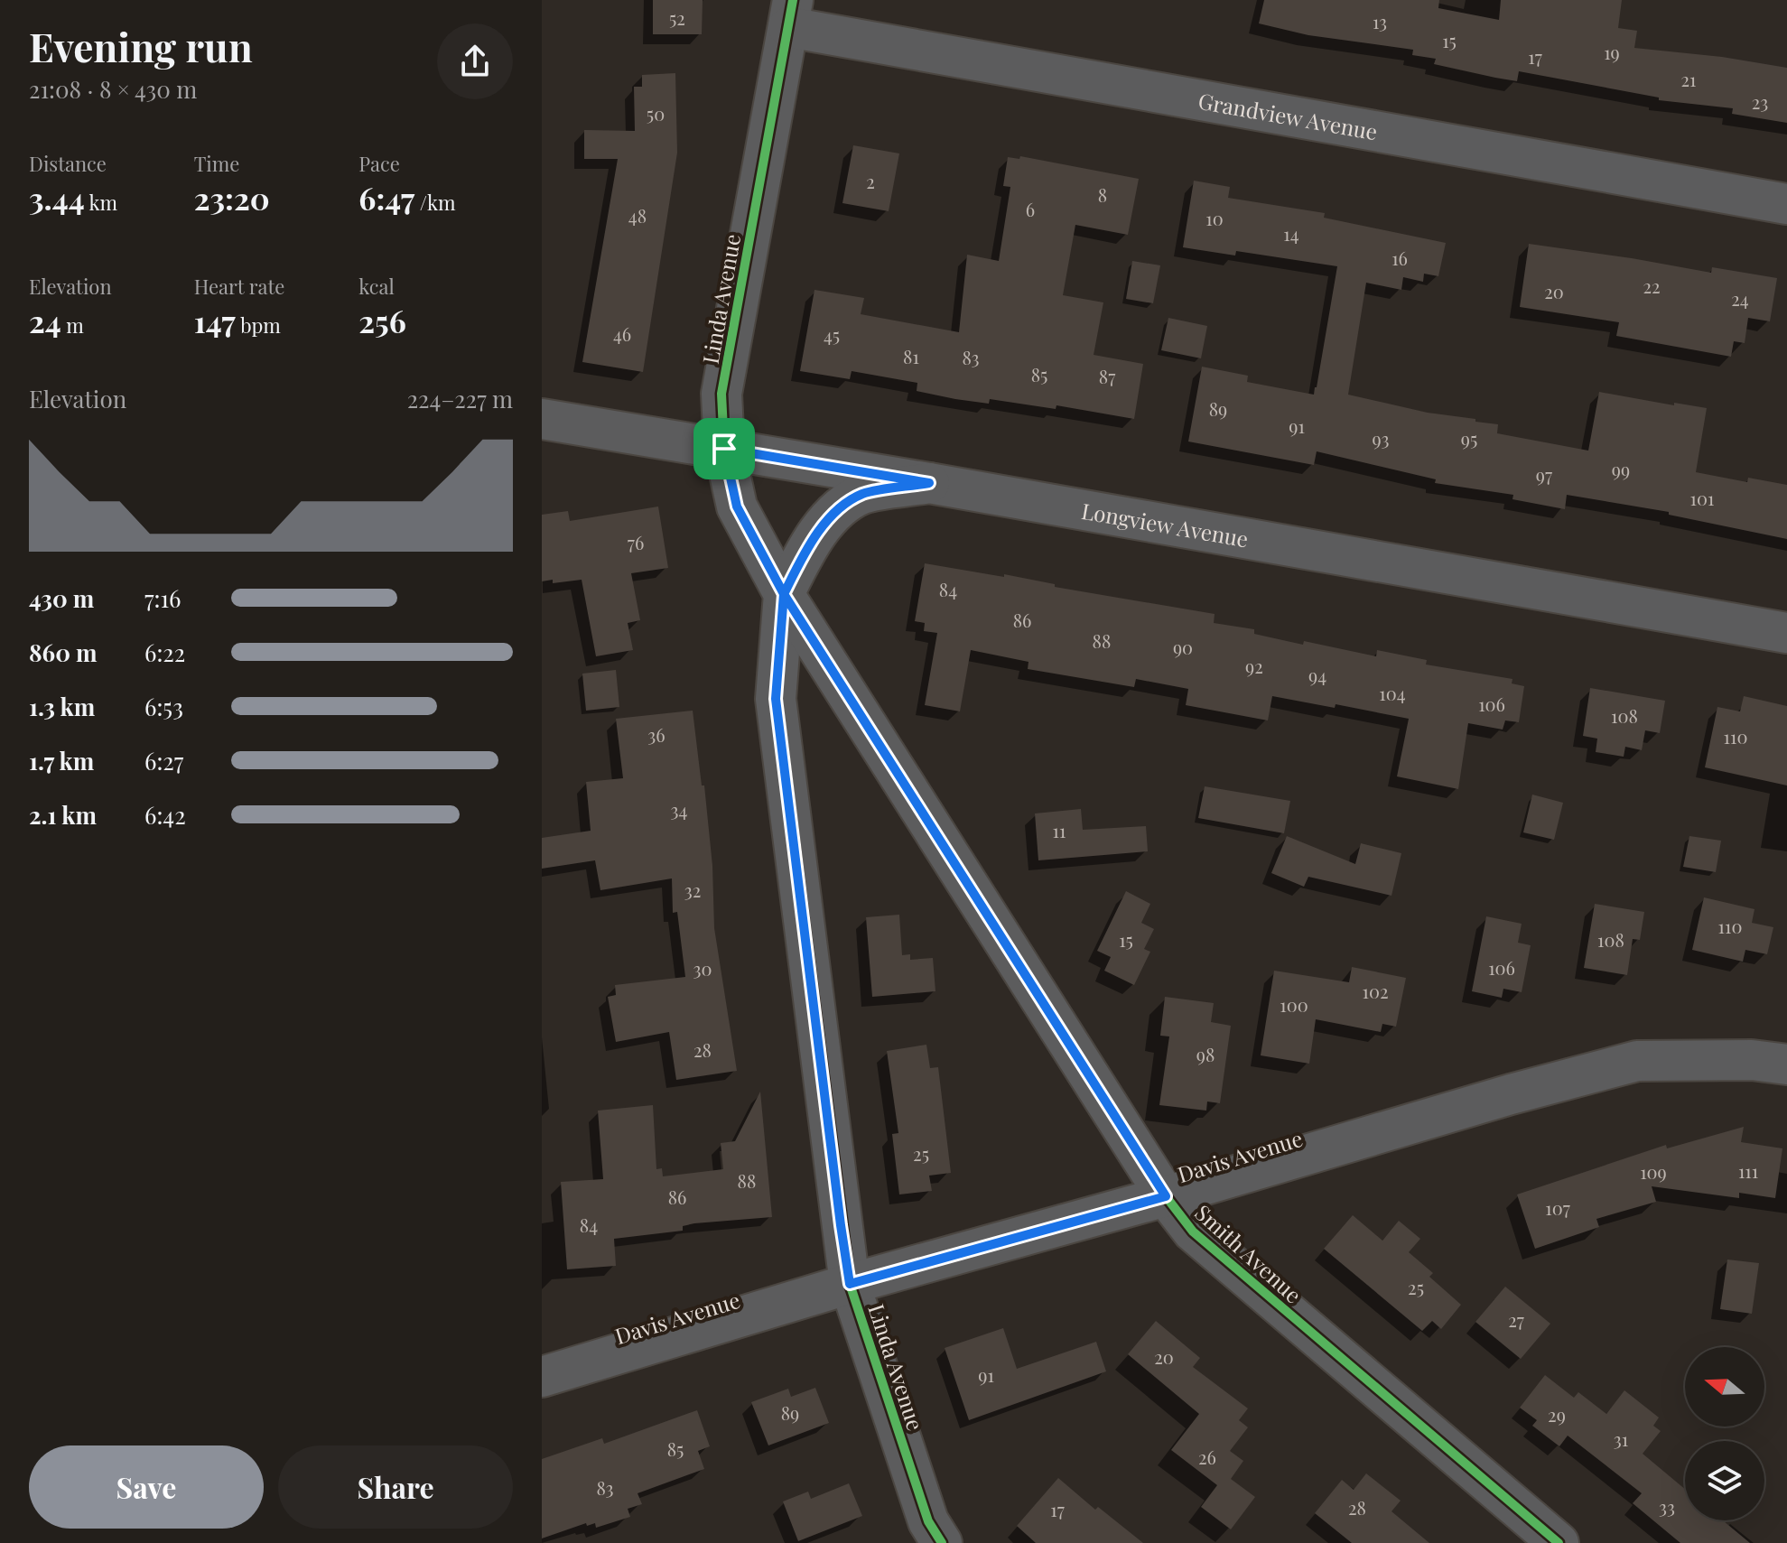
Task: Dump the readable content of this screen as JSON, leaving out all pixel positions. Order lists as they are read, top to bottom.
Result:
{
  "streets": {
    "street": [
      "Grandview Avenue",
      "Linda Avenue",
      "Longview Avenue",
      "Davis Avenue",
      "Smith Avenue"
    ]
  },
  "crossings": [
    ["Grandview Avenue", "Linda Avenue"],
    ["Linda Avenue", "Longview Avenue"],
    ["Linda Avenue", "Davis Avenue"],
    ["Linda Avenue", "Smith Avenue"],
    ["Davis Avenue", "Smith Avenue"]
  ],
  "house_numbers": [
    "52",
    "13",
    "15",
    "19",
    "17",
    "21",
    "23",
    "50",
    "2",
    "8",
    "6",
    "48",
    "10",
    "14",
    "16",
    "22",
    "20",
    "24",
    "46",
    "45",
    "81",
    "83",
    "85",
    "87",
    "89",
    "91",
    "93",
    "95",
    "99",
    "97",
    "101",
    "76",
    "84",
    "86",
    "88",
    "90",
    "92",
    "94",
    "104",
    "106",
    "108",
    "36",
    "110",
    "34",
    "11",
    "32",
    "110",
    "15",
    "108",
    "106",
    "30",
    "102",
    "100",
    "28",
    "98",
    "25",
    "111",
    "109",
    "88",
    "86",
    "107",
    "84",
    "25",
    "27",
    "20",
    "91",
    "89",
    "29",
    "31",
    "85",
    "26",
    "83",
    "33",
    "28",
    "17"
  ],
  "north": "left",
  "page": {
    "heading": ["Evening run", "21:08 · 8 × 430 m"],
    "stats": [
      ["Distance", "3.44 km"],
      ["Time", "23:20"],
      ["Pace", "6:47 /km"],
      ["Elevation", "24 m"],
      ["Heart rate", "147 bpm"],
      ["kcal", "256"]
    ],
    "chart": ["Elevation", "224–227 m"],
    "list": [
      {
        "name": "430 m",
        "note": "7:16"
      },
      {
        "name": "860 m",
        "note": "6:22"
      },
      {
        "name": "1.3 km",
        "note": "6:53"
      },
      {
        "name": "1.7 km",
        "note": "6:27"
      },
      {
        "name": "2.1 km",
        "note": "6:42"
      }
    ],
    "buttons": ["Save", "Share"]
  }
}
